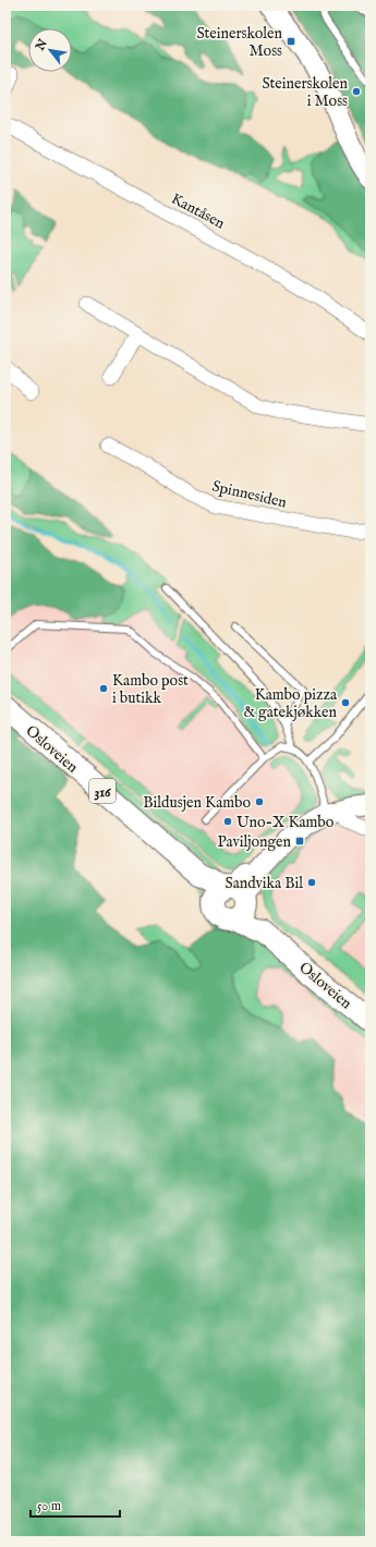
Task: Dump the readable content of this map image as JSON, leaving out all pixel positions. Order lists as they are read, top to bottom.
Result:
{
  "streets": {
    "main road": ["Osloveien", "316"],
    "street": ["Kantåsen", "Spinnesiden"]
  },
  "places": {
    "transit": ["Steinerskolen Moss", "Paviljongen"],
    "other": [
      "Steinerskolen i Moss",
      "Kambo post i butikk",
      "Kambo pizza & gatekjøkken",
      "Bildusjen Kambo",
      "Uno-X Kambo",
      "Sandvika Bil"
    ]
  },
  "scale_bar": "50 m",
  "north": "top left"
}
